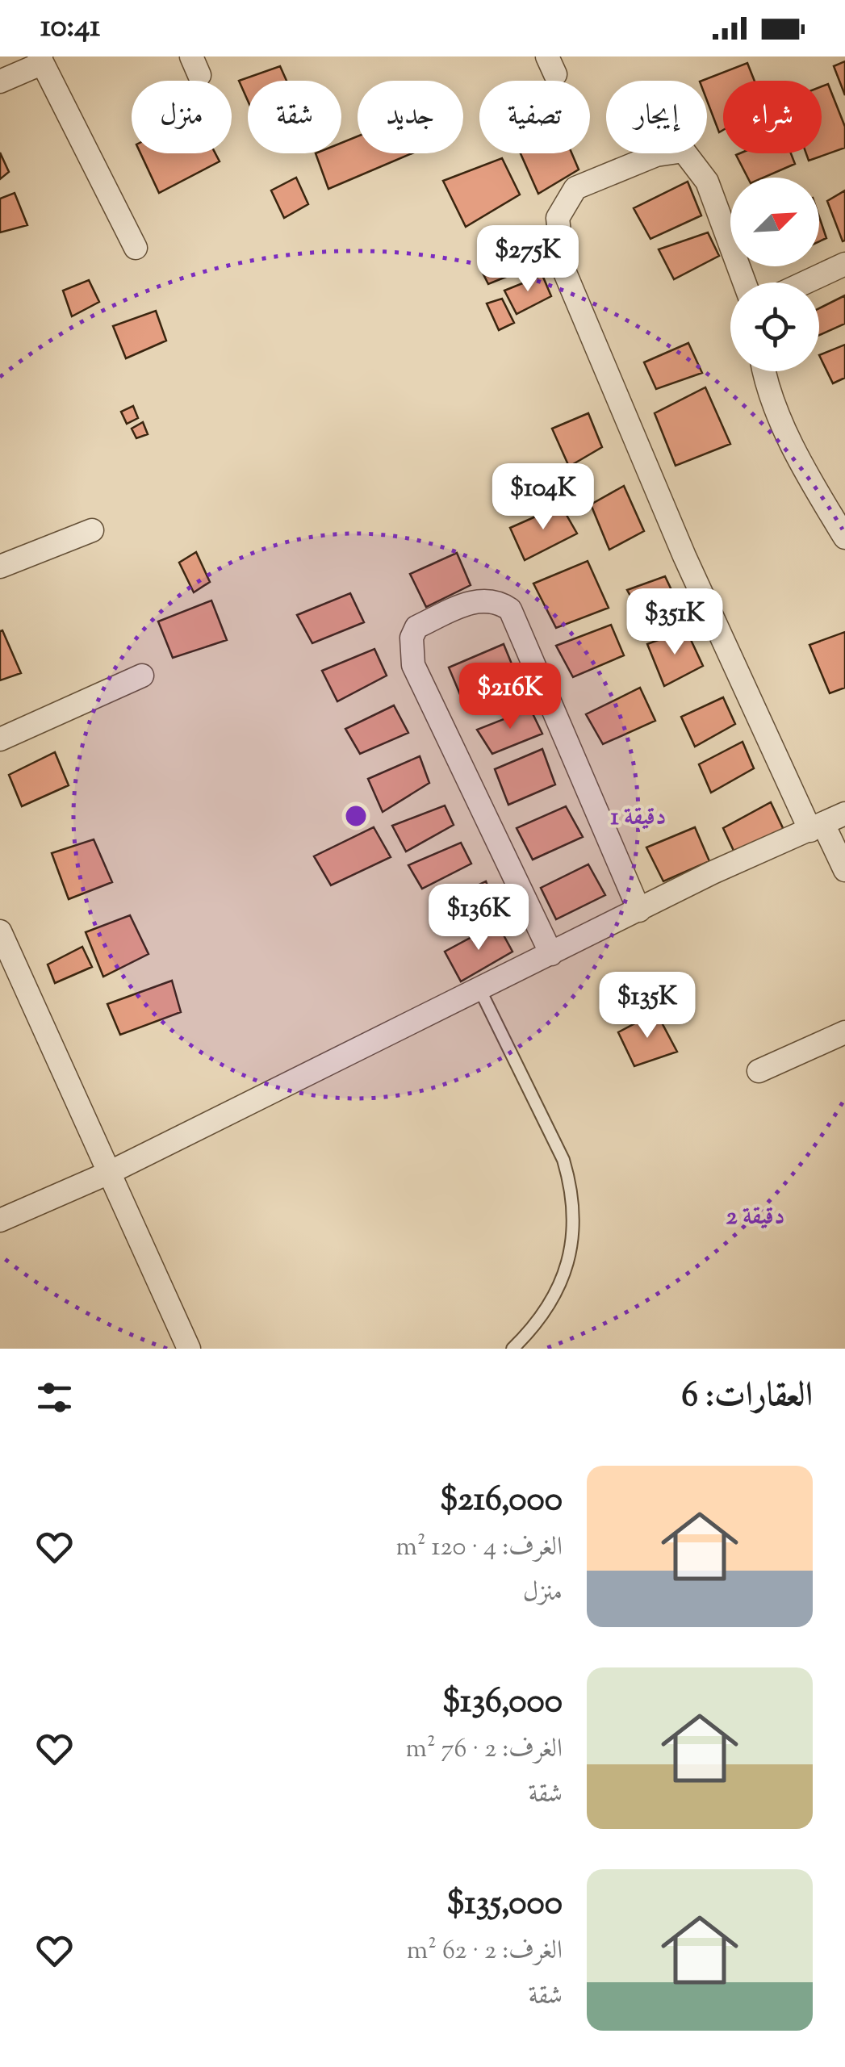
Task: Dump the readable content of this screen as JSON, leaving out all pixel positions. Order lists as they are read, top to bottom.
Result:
{
  "north": "top right",
  "page": {
    "status": "10:41",
    "chip": [
      "شراء",
      "إيجار",
      "تصفية",
      "جديد",
      "شقة",
      "منزل"
    ],
    "price": [
      "$275K",
      "$104K",
      "$351K",
      "$216K",
      "$136K",
      "$135K"
    ],
    "heading": "العقارات: 6",
    "list": [
      {
        "name": "$216,000",
        "note": "الغرف: 4 · 120 m² · منزل"
      },
      {
        "name": "$136,000",
        "note": "الغرف: 2 · 76 m² · شقة"
      },
      {
        "name": "$135,000",
        "note": "الغرف: 2 · 62 m² · شقة"
      }
    ]
  },
  "rings": ["1 دقيقة", "2 دقيقة"]
}
